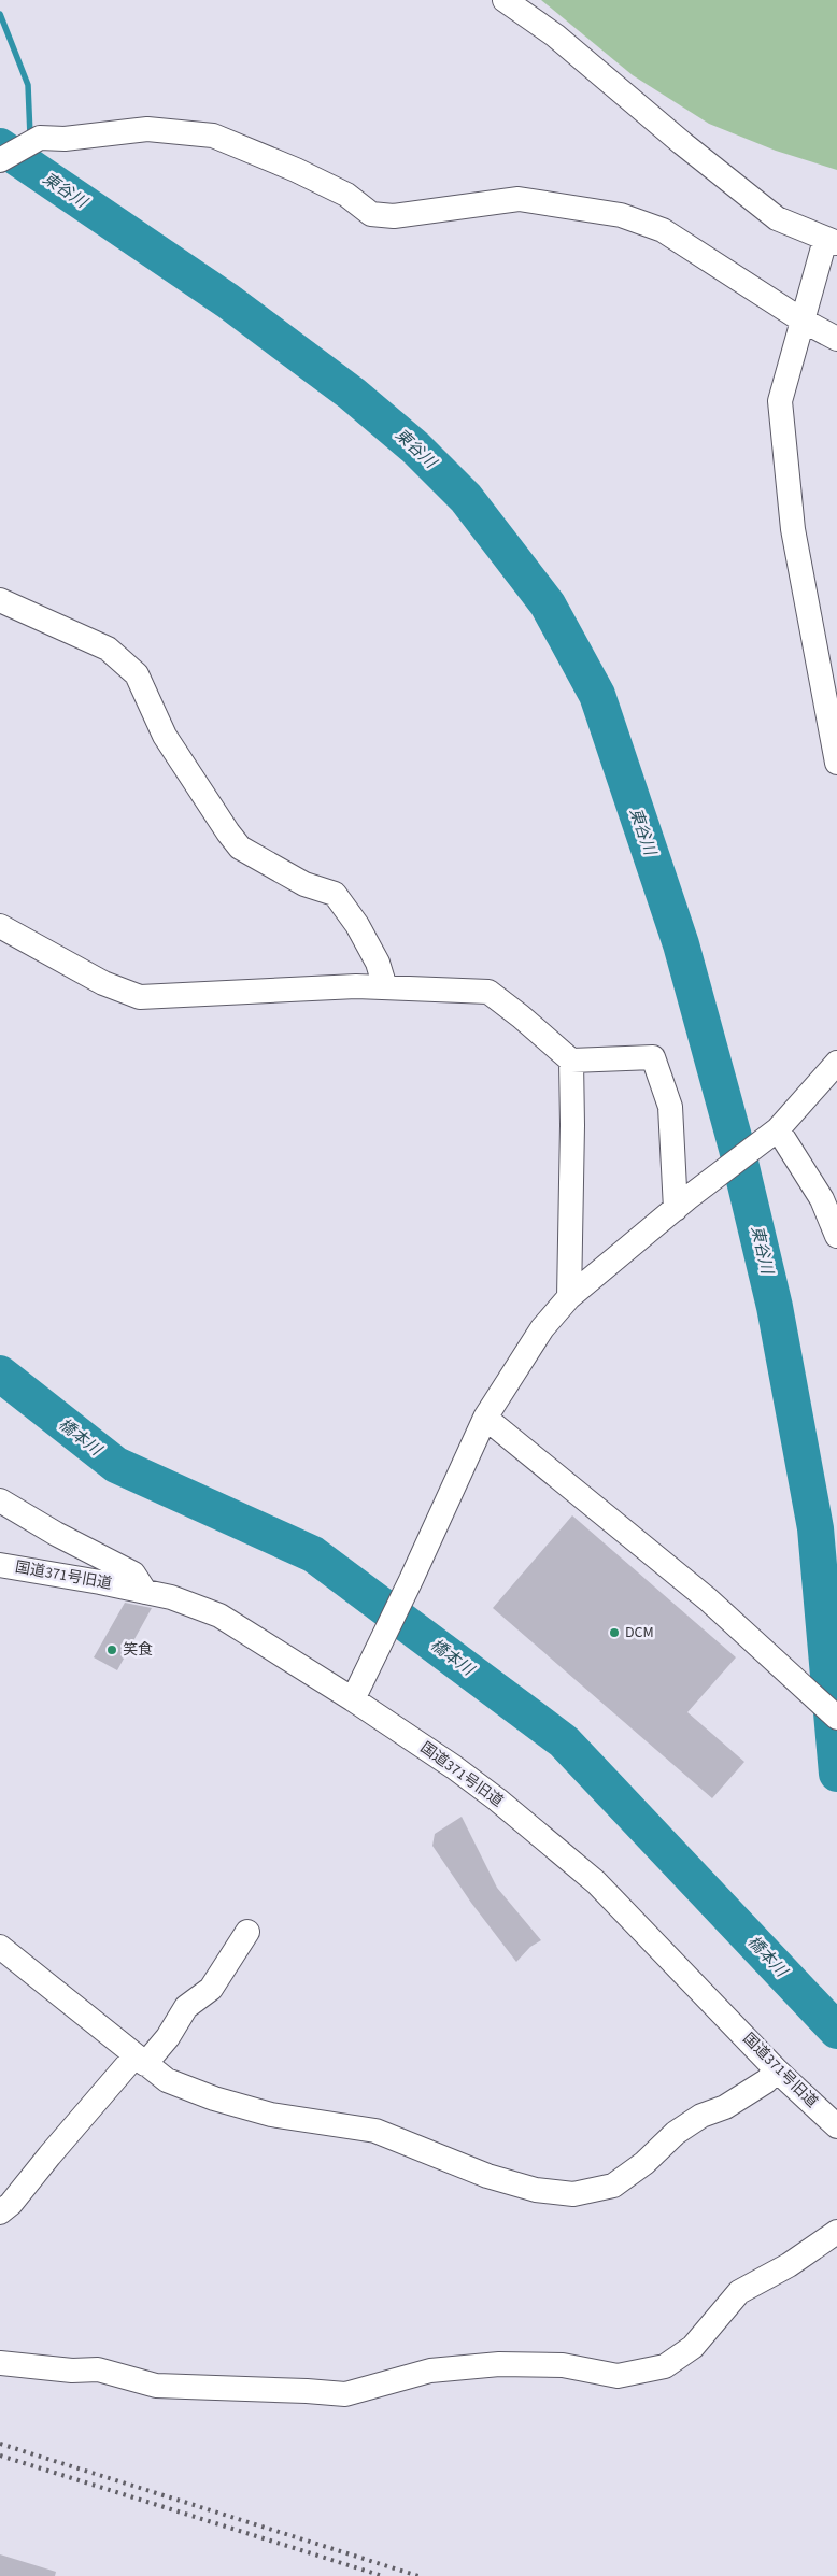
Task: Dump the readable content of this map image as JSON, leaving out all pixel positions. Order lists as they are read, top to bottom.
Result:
{
  "streets": {
    "street": ["国道371号旧道"]
  },
  "water": ["東谷川", "橋本川"],
  "places": ["DCM", "笑食"]
}
